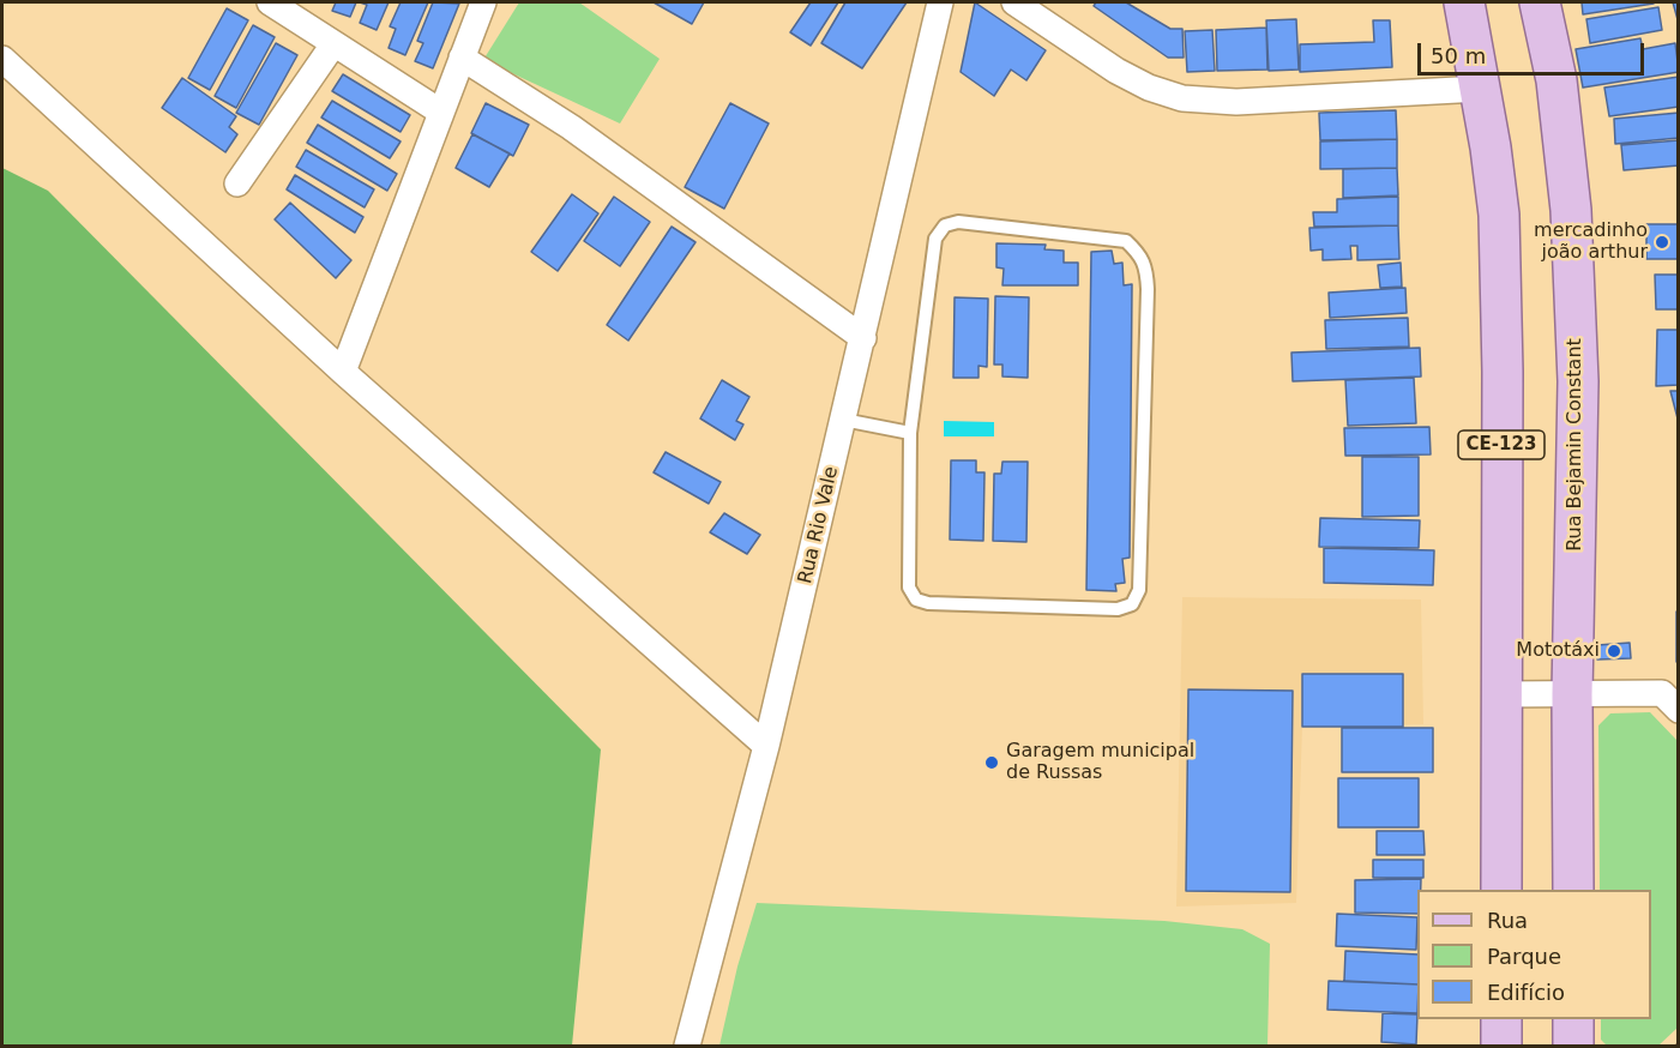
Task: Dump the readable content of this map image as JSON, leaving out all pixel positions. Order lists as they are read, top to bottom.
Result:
{
  "streets": {
    "main road": ["CE-123", "Rua Bejamin Constant"],
    "street": ["Rua Rio Vale"]
  },
  "places": ["mercadinho joão arthur", "Mototáxi", "Garagem municipal de Russas"],
  "legend": ["Rua", "Parque", "Edifício"],
  "scale_bar": "50 m"
}
